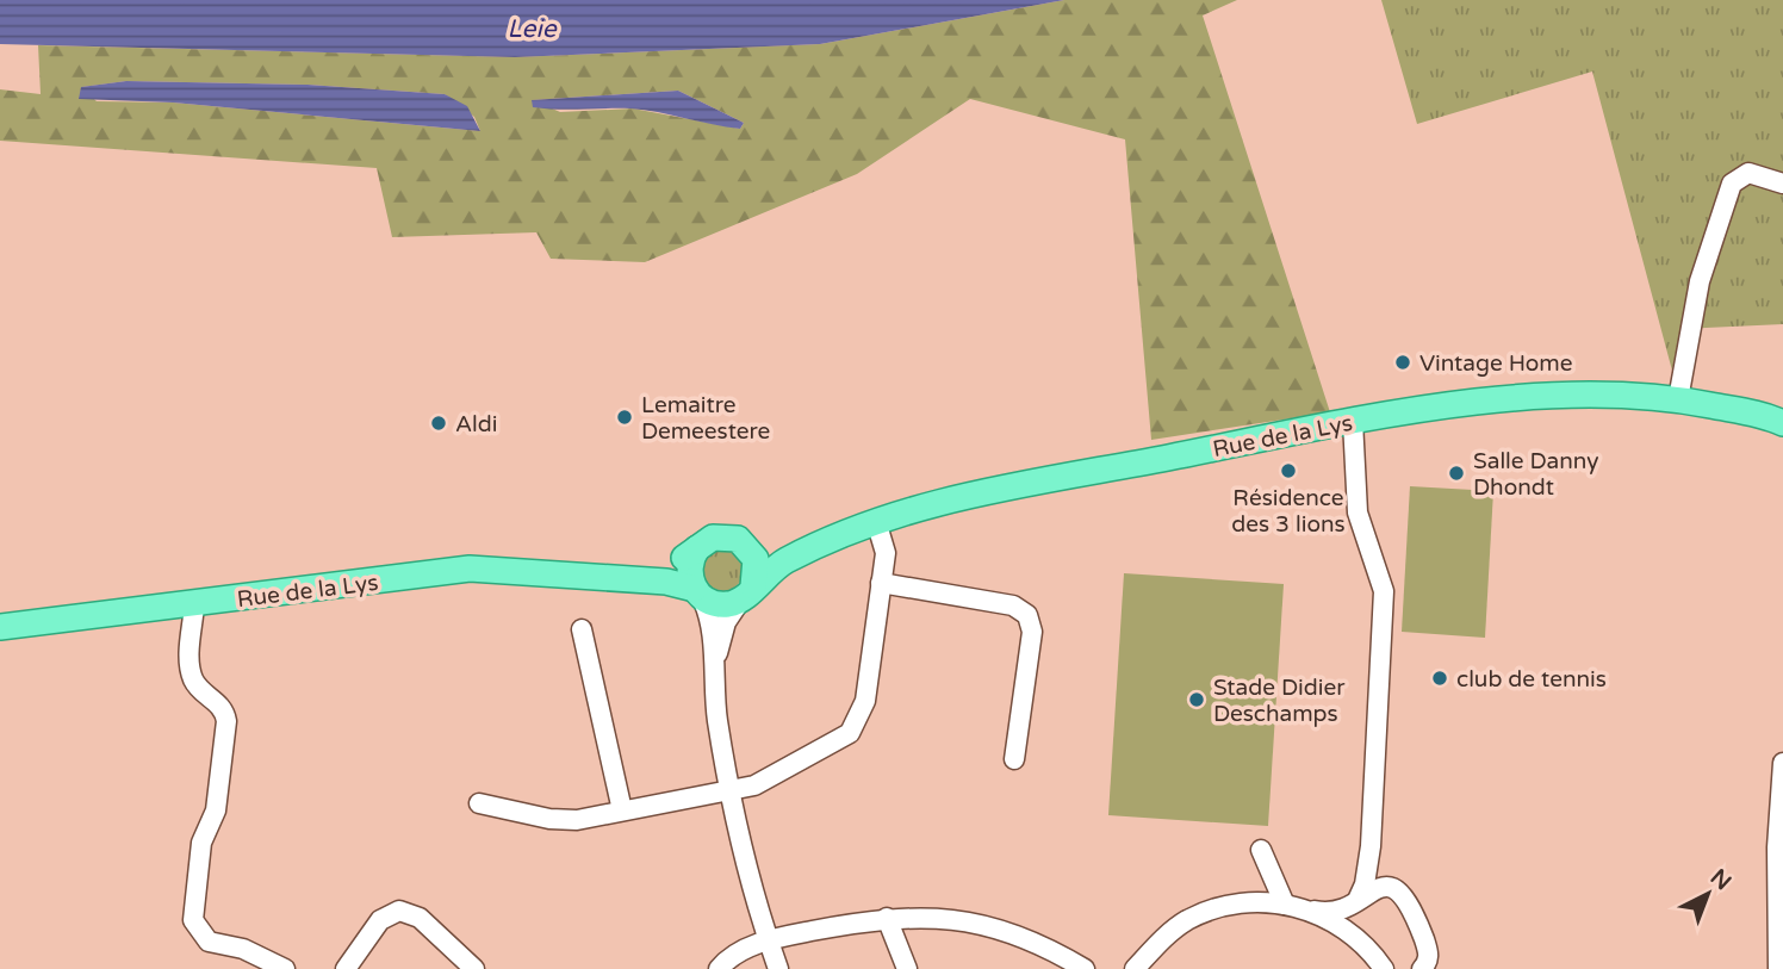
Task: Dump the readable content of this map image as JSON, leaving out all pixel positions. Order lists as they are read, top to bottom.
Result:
{
  "streets": {
    "main road": ["Rue de la Lys"]
  },
  "water": ["Leie"],
  "places": [
    "Vintage Home",
    "Lemaitre Demeestere",
    "Aldi",
    "Résidence des 3 lions",
    "Salle Danny Dhondt",
    "club de tennis",
    "Stade Didier Deschamps"
  ],
  "north": "top right"
}
